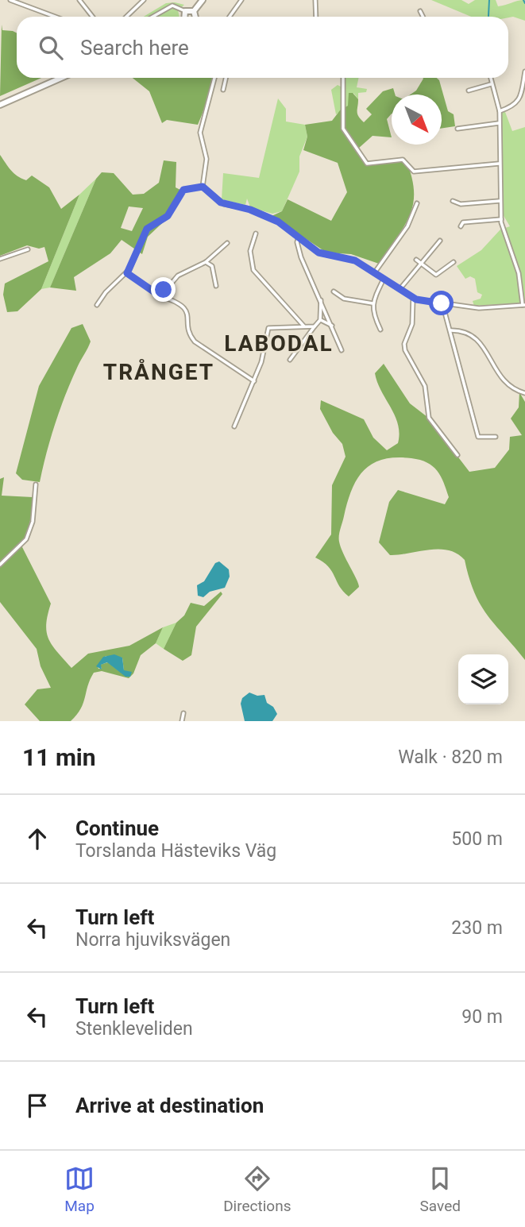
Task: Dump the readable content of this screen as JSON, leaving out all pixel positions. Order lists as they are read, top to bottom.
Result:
{
  "districts": ["LABODAL", "TRÅNGET"],
  "north": "bottom right",
  "page": {
    "search": "Search here",
    "heading": ["11 min", "Walk · 820 m"],
    "list": [
      ["Continue", "Torslanda Hästeviks Väg", "500 m"],
      ["Turn left", "Norra hjuviksvägen", "230 m"],
      ["Turn left", "Stenkleveliden", "90 m"],
      "Arrive at destination"
    ],
    "nav": ["Map", "Directions", "Saved"]
  }
}
